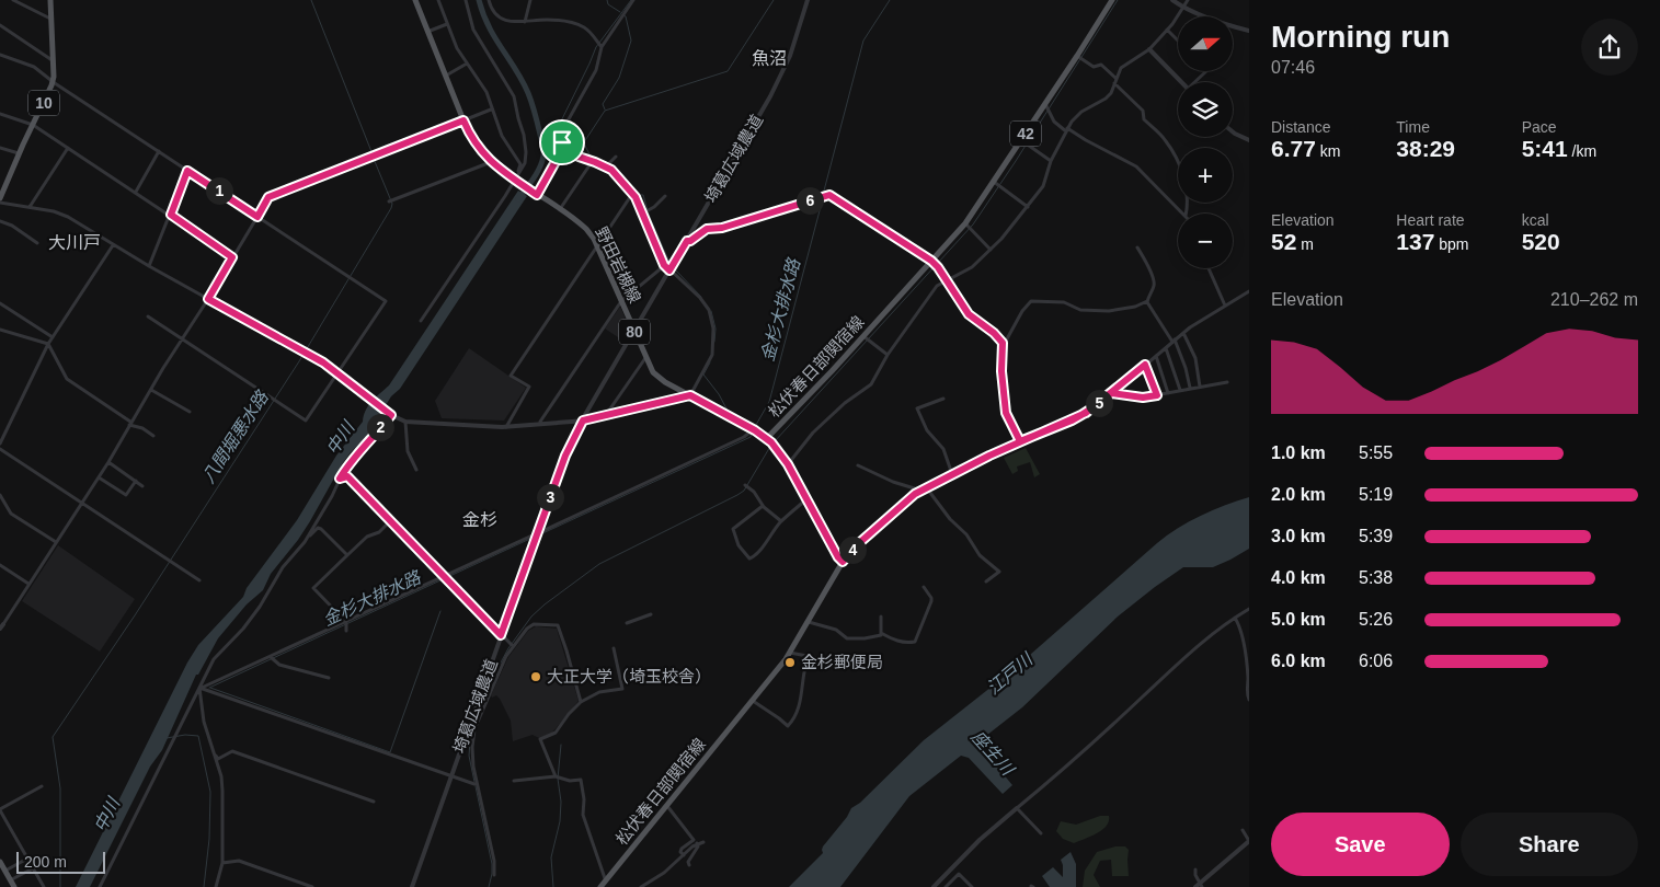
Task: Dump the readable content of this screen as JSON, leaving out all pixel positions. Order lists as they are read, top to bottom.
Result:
{
  "streets": {
    "main road": [
      "10",
      "42",
      "野田岩槻線",
      "80",
      "松伏春日部関宿線"
    ],
    "street": ["埼葛広域農道"]
  },
  "crossings": [
    ["埼葛広域農道", "野田岩槻線"],
    ["野田岩槻線", "松伏春日部関宿線"]
  ],
  "districts": ["魚沼", "大川戸", "金杉"],
  "water": [
    "金杉大排水路",
    "八間堀悪水路",
    "中川",
    "江戸川",
    "座生川"
  ],
  "places": ["金杉郵便局", "大正大学（埼玉校舎）"],
  "scale_bar": "200 m",
  "north": "right",
  "page": {
    "heading": ["Morning run", "07:46"],
    "map_buttons": ["+", "−"],
    "stats": [
      ["Distance", "6.77 km"],
      ["Time", "38:29"],
      ["Pace", "5:41 /km"],
      ["Elevation", "52 m"],
      ["Heart rate", "137 bpm"],
      ["kcal", "520"]
    ],
    "pins": [
      "1",
      "6",
      "5",
      "2",
      "3",
      "4"
    ],
    "chart": ["Elevation", "210–262 m"],
    "list": [
      {
        "name": "1.0 km",
        "note": "5:55"
      },
      {
        "name": "2.0 km",
        "note": "5:19"
      },
      {
        "name": "3.0 km",
        "note": "5:39"
      },
      {
        "name": "4.0 km",
        "note": "5:38"
      },
      {
        "name": "5.0 km",
        "note": "5:26"
      },
      {
        "name": "6.0 km",
        "note": "6:06"
      }
    ],
    "buttons": ["Save", "Share"],
    "scale": "200 m"
  }
}
